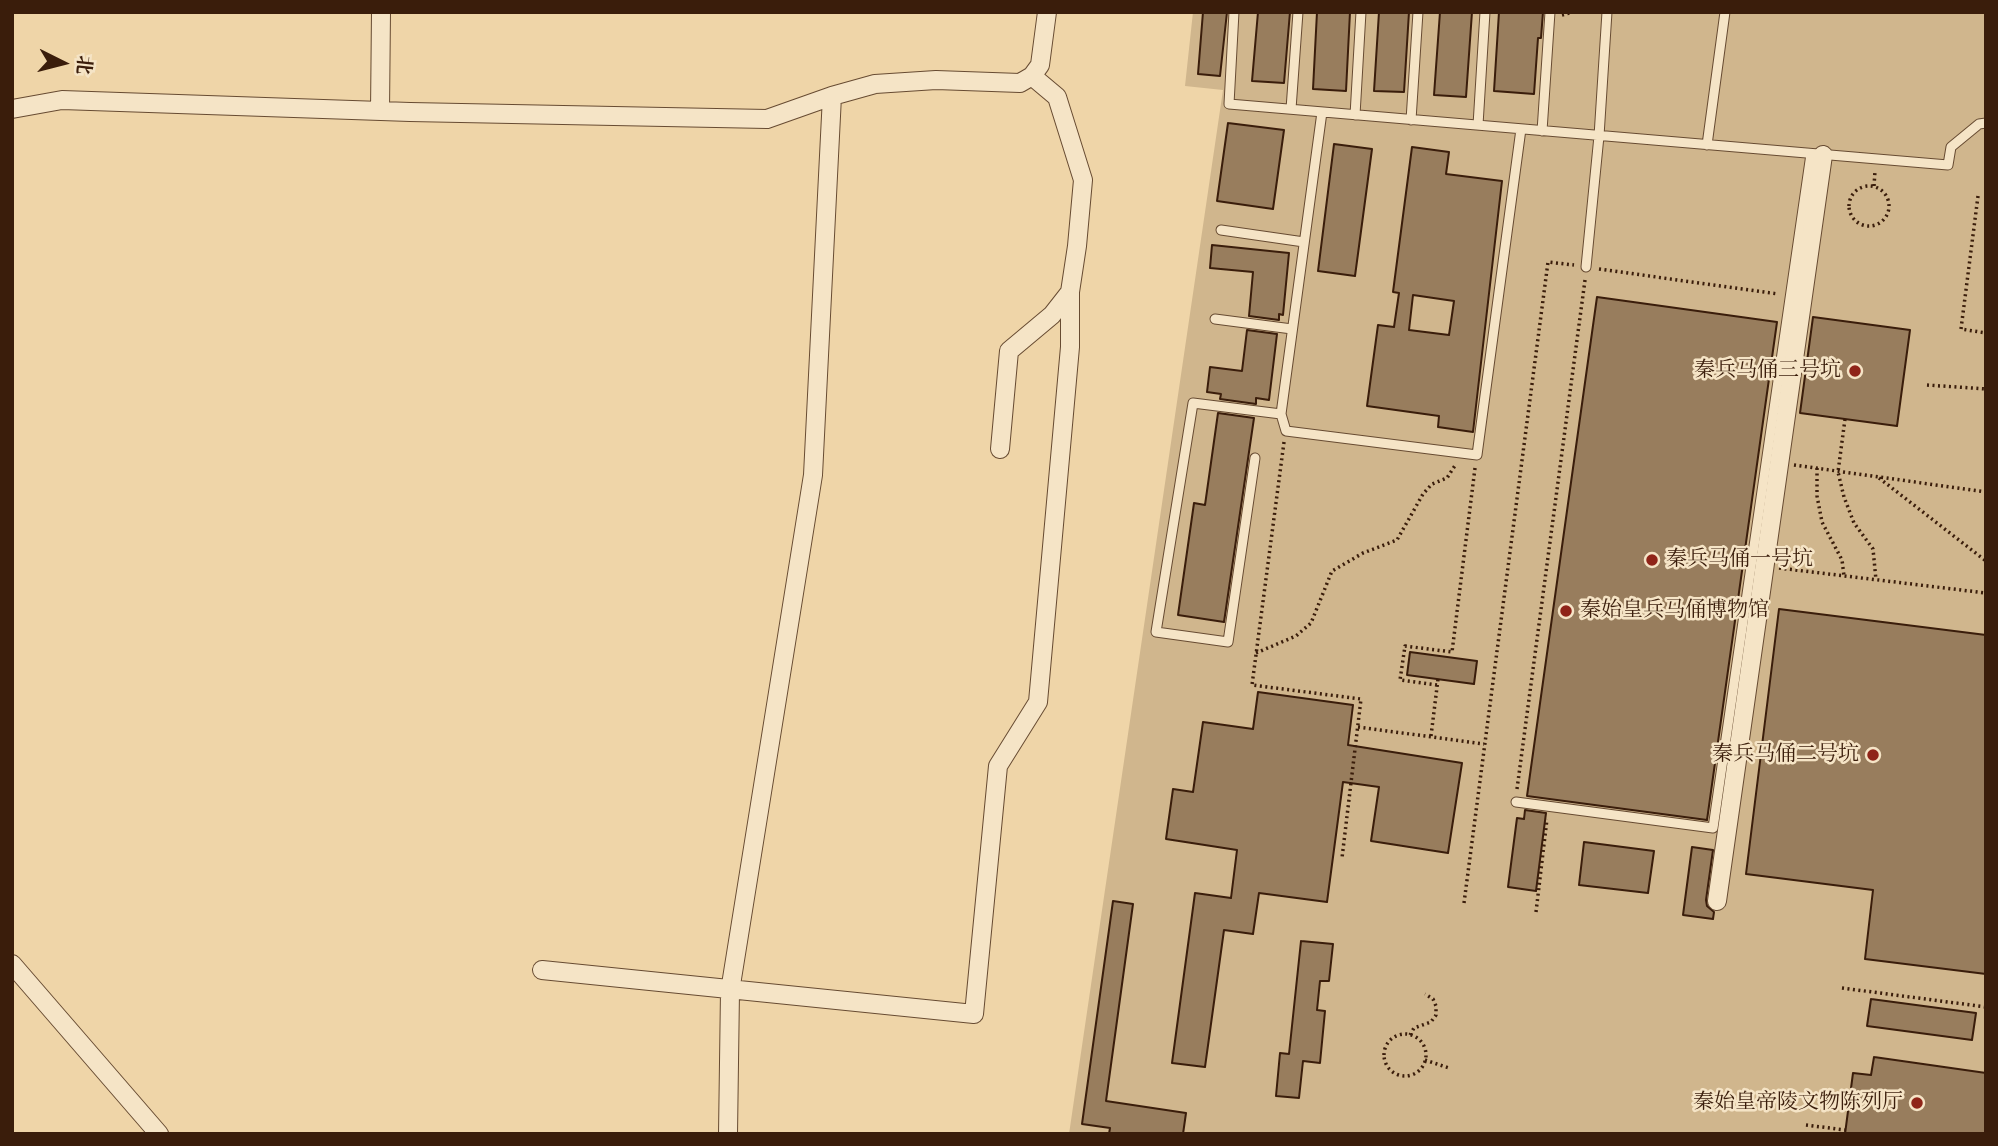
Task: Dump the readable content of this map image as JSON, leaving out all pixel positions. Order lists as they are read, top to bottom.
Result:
{
  "places": [
    "秦兵马俑三号坑",
    "秦兵马俑一号坑",
    "秦始皇兵马俑博物馆",
    "秦兵马俑二号坑",
    "秦始皇帝陵文物陈列厅"
  ],
  "north": "right"
}
